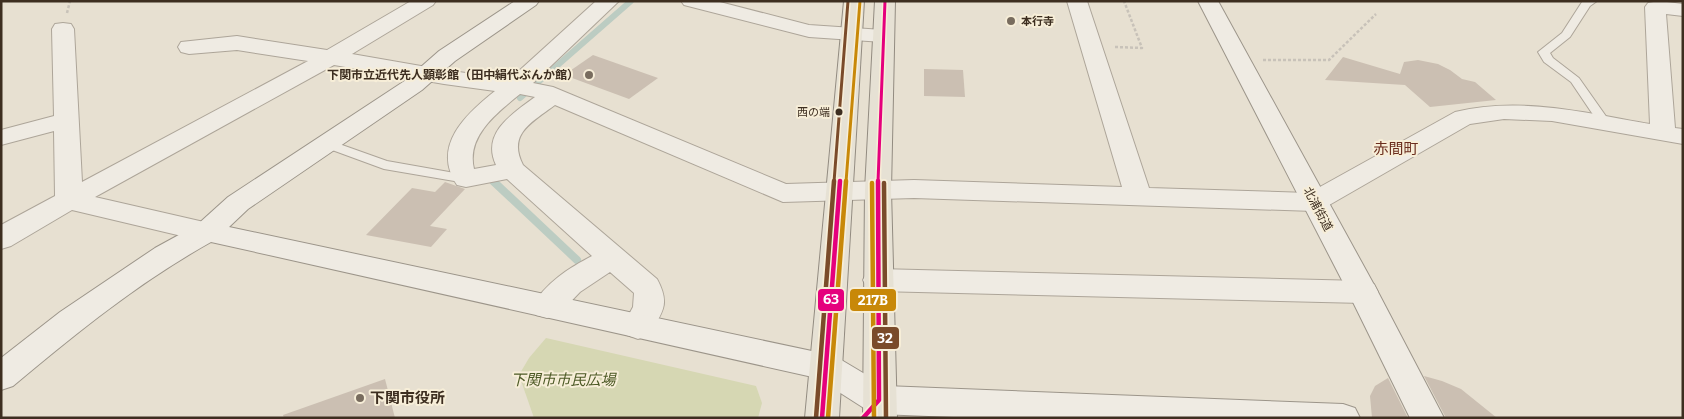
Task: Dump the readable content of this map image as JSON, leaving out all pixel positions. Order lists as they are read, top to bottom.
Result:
{
  "streets": {
    "street": ["北浦街道"]
  },
  "districts": ["赤間町"],
  "parks": ["下関市市民広場"],
  "places": [
    "本行寺",
    "下関市立近代先人顕彰館（田中絹代ぶんか館）",
    "西の端",
    "下関市役所"
  ],
  "lines": ["transit line 63", "transit line 217B", "transit line 32"]
}
